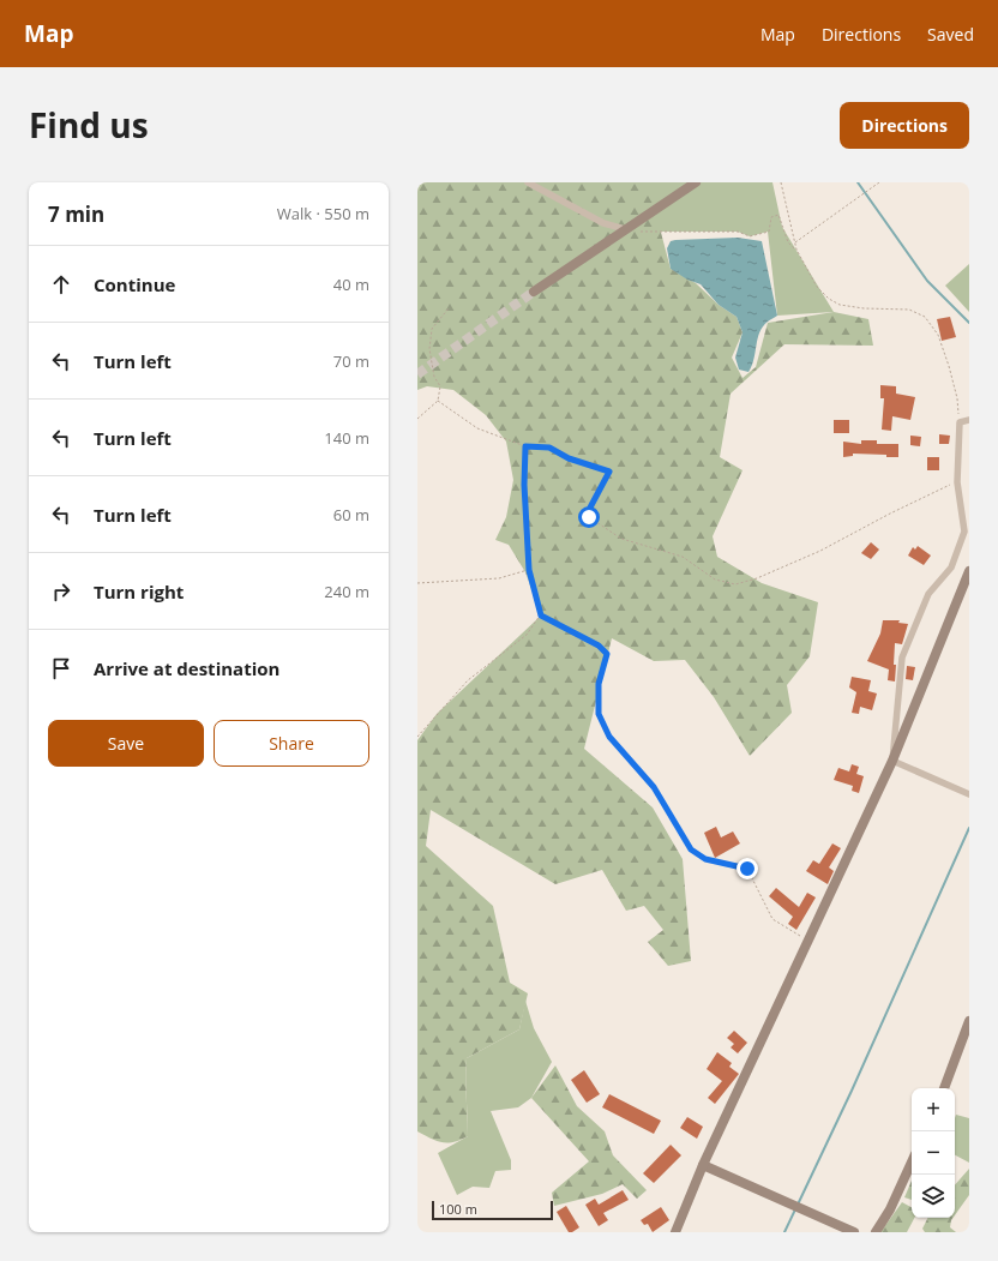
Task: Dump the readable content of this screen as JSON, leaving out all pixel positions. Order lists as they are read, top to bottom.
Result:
{
  "scale_bar": "100 m",
  "page": {
    "header": "Map",
    "nav": ["Map", "Directions", "Saved"],
    "title": "Find us",
    "buttons": [
      "Directions",
      ["Save", "Share"]
    ],
    "heading": ["7 min", "Walk · 550 m"],
    "list": [
      ["Continue", "40 m"],
      ["Turn left", "70 m"],
      ["Turn left", "140 m"],
      ["Turn left", "60 m"],
      ["Turn right", "240 m"],
      "Arrive at destination"
    ],
    "map_buttons": ["+", "−"],
    "scale": "100 m"
  }
}
